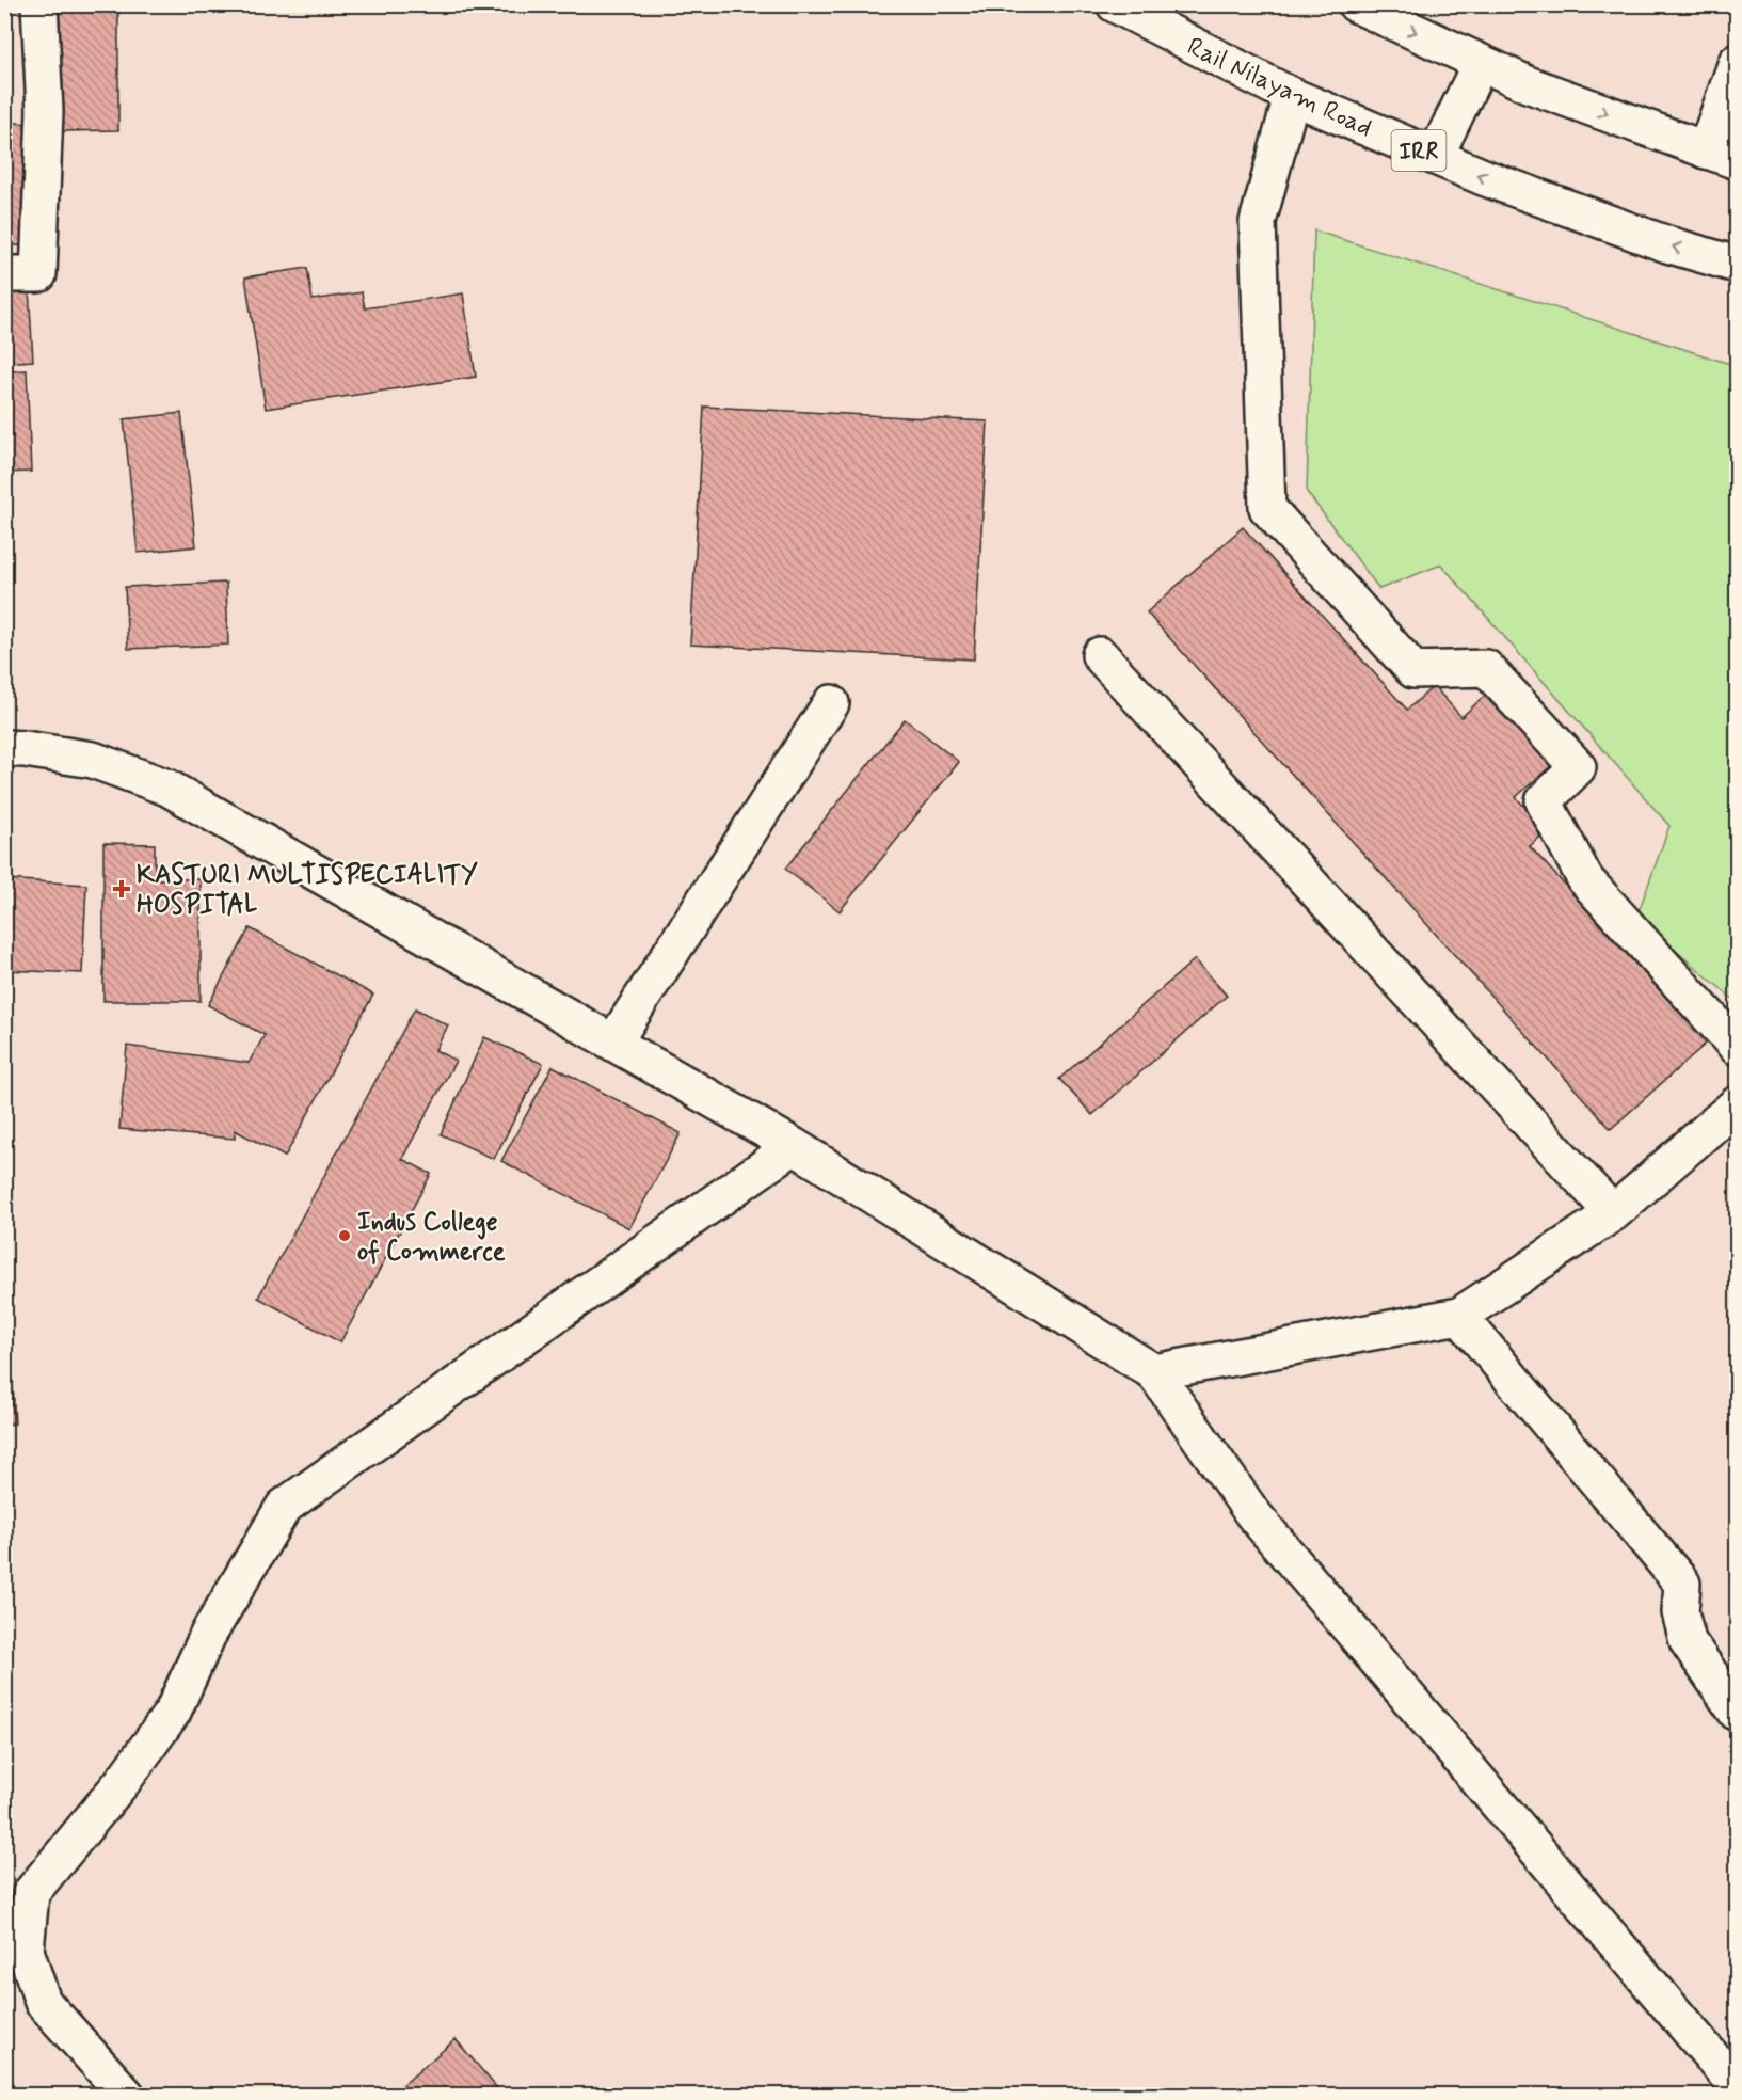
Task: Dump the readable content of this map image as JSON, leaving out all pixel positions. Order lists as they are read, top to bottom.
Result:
{
  "streets": {
    "street": ["Rail Nilayam Road", "IRR"]
  },
  "places": {
    "health": ["KASTURI MULTISPECIALITY HOSPITAL"],
    "other": ["Indus College of Commerce"]
  }
}
